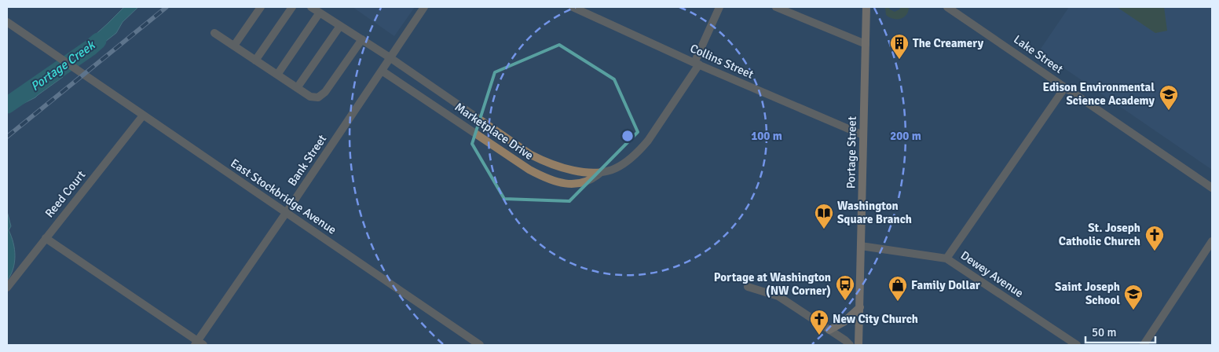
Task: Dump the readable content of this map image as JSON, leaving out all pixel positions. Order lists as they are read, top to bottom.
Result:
{
  "streets": {
    "main road": ["Portage Street"],
    "street": [
      "Lake Street",
      "Collins Street",
      "Marketplace Drive",
      "Bank Street",
      "Reed Court",
      "East Stockbridge Avenue",
      "Dewey Avenue"
    ]
  },
  "crossings": [
    ["Collins Street", "Marketplace Drive"],
    ["Collins Street", "Portage Street"],
    ["Marketplace Drive", "Bank Street"],
    ["Portage Street", "Dewey Avenue"],
    ["Bank Street", "East Stockbridge Avenue"],
    ["Reed Court", "East Stockbridge Avenue"]
  ],
  "water": ["Portage Creek"],
  "places": {
    "building": ["The Creamery"],
    "school or university": ["Edison Environmental Science Academy", "Saint Joseph School"],
    "library": ["Washington Square Branch"],
    "church": ["St. Joseph Catholic Church", "New City Church"],
    "bus stop": ["Portage at Washington (NW Corner)"],
    "shop": ["Family Dollar"]
  },
  "scale_bar": "50 m",
  "rings": ["100 m", "200 m"]
}
